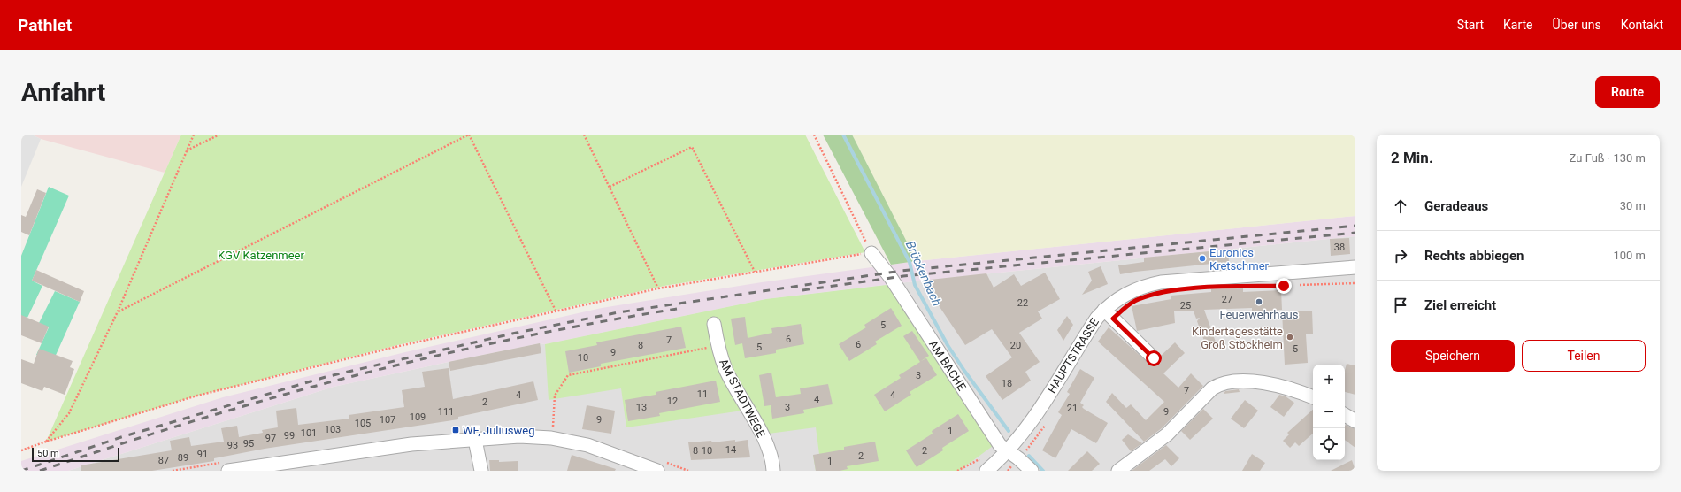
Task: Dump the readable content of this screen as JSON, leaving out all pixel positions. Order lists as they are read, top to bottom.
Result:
{
  "streets": {
    "street": ["HAUPTSTRASSE", "AM BACHE", "AM STADTWEGE"]
  },
  "crossings": [
    ["HAUPTSTRASSE", "AM BACHE"]
  ],
  "water": ["Brückenbach"],
  "parks": ["KGV Katzenmeer"],
  "places": {
    "other": ["Euronics Kretschmer", "Feuerwehrhaus", "Kindertagesstätte Groß Stöckheim"],
    "transit": ["WF, Juliusweg"]
  },
  "house_numbers": [
    "38",
    "27",
    "22",
    "25",
    "5",
    "6",
    "7",
    "6",
    "8",
    "20",
    "5",
    "5",
    "9",
    "10",
    "3",
    "18",
    "7",
    "11",
    "4",
    "4",
    "4",
    "12",
    "2",
    "13",
    "3",
    "21",
    "111",
    "9",
    "109",
    "107",
    "9",
    "105",
    "103",
    "1",
    "101",
    "99",
    "97",
    "95",
    "93",
    "14",
    "8",
    "10",
    "2",
    "91",
    "2",
    "89",
    "87",
    "1"
  ],
  "scale_bar": "50 m",
  "page": {
    "header": "Pathlet",
    "nav": [
      "Start",
      "Karte",
      "Über uns",
      "Kontakt"
    ],
    "buttons": [
      "Route",
      ["Speichern", "Teilen"]
    ],
    "title": "Anfahrt",
    "heading": ["2 Min.", "Zu Fuß · 130 m"],
    "list": [
      ["Geradeaus", "30 m"],
      ["Rechts abbiegen", "100 m"],
      "Ziel erreicht"
    ],
    "map_buttons": ["+", "−"],
    "scale": "50 m"
  }
}
